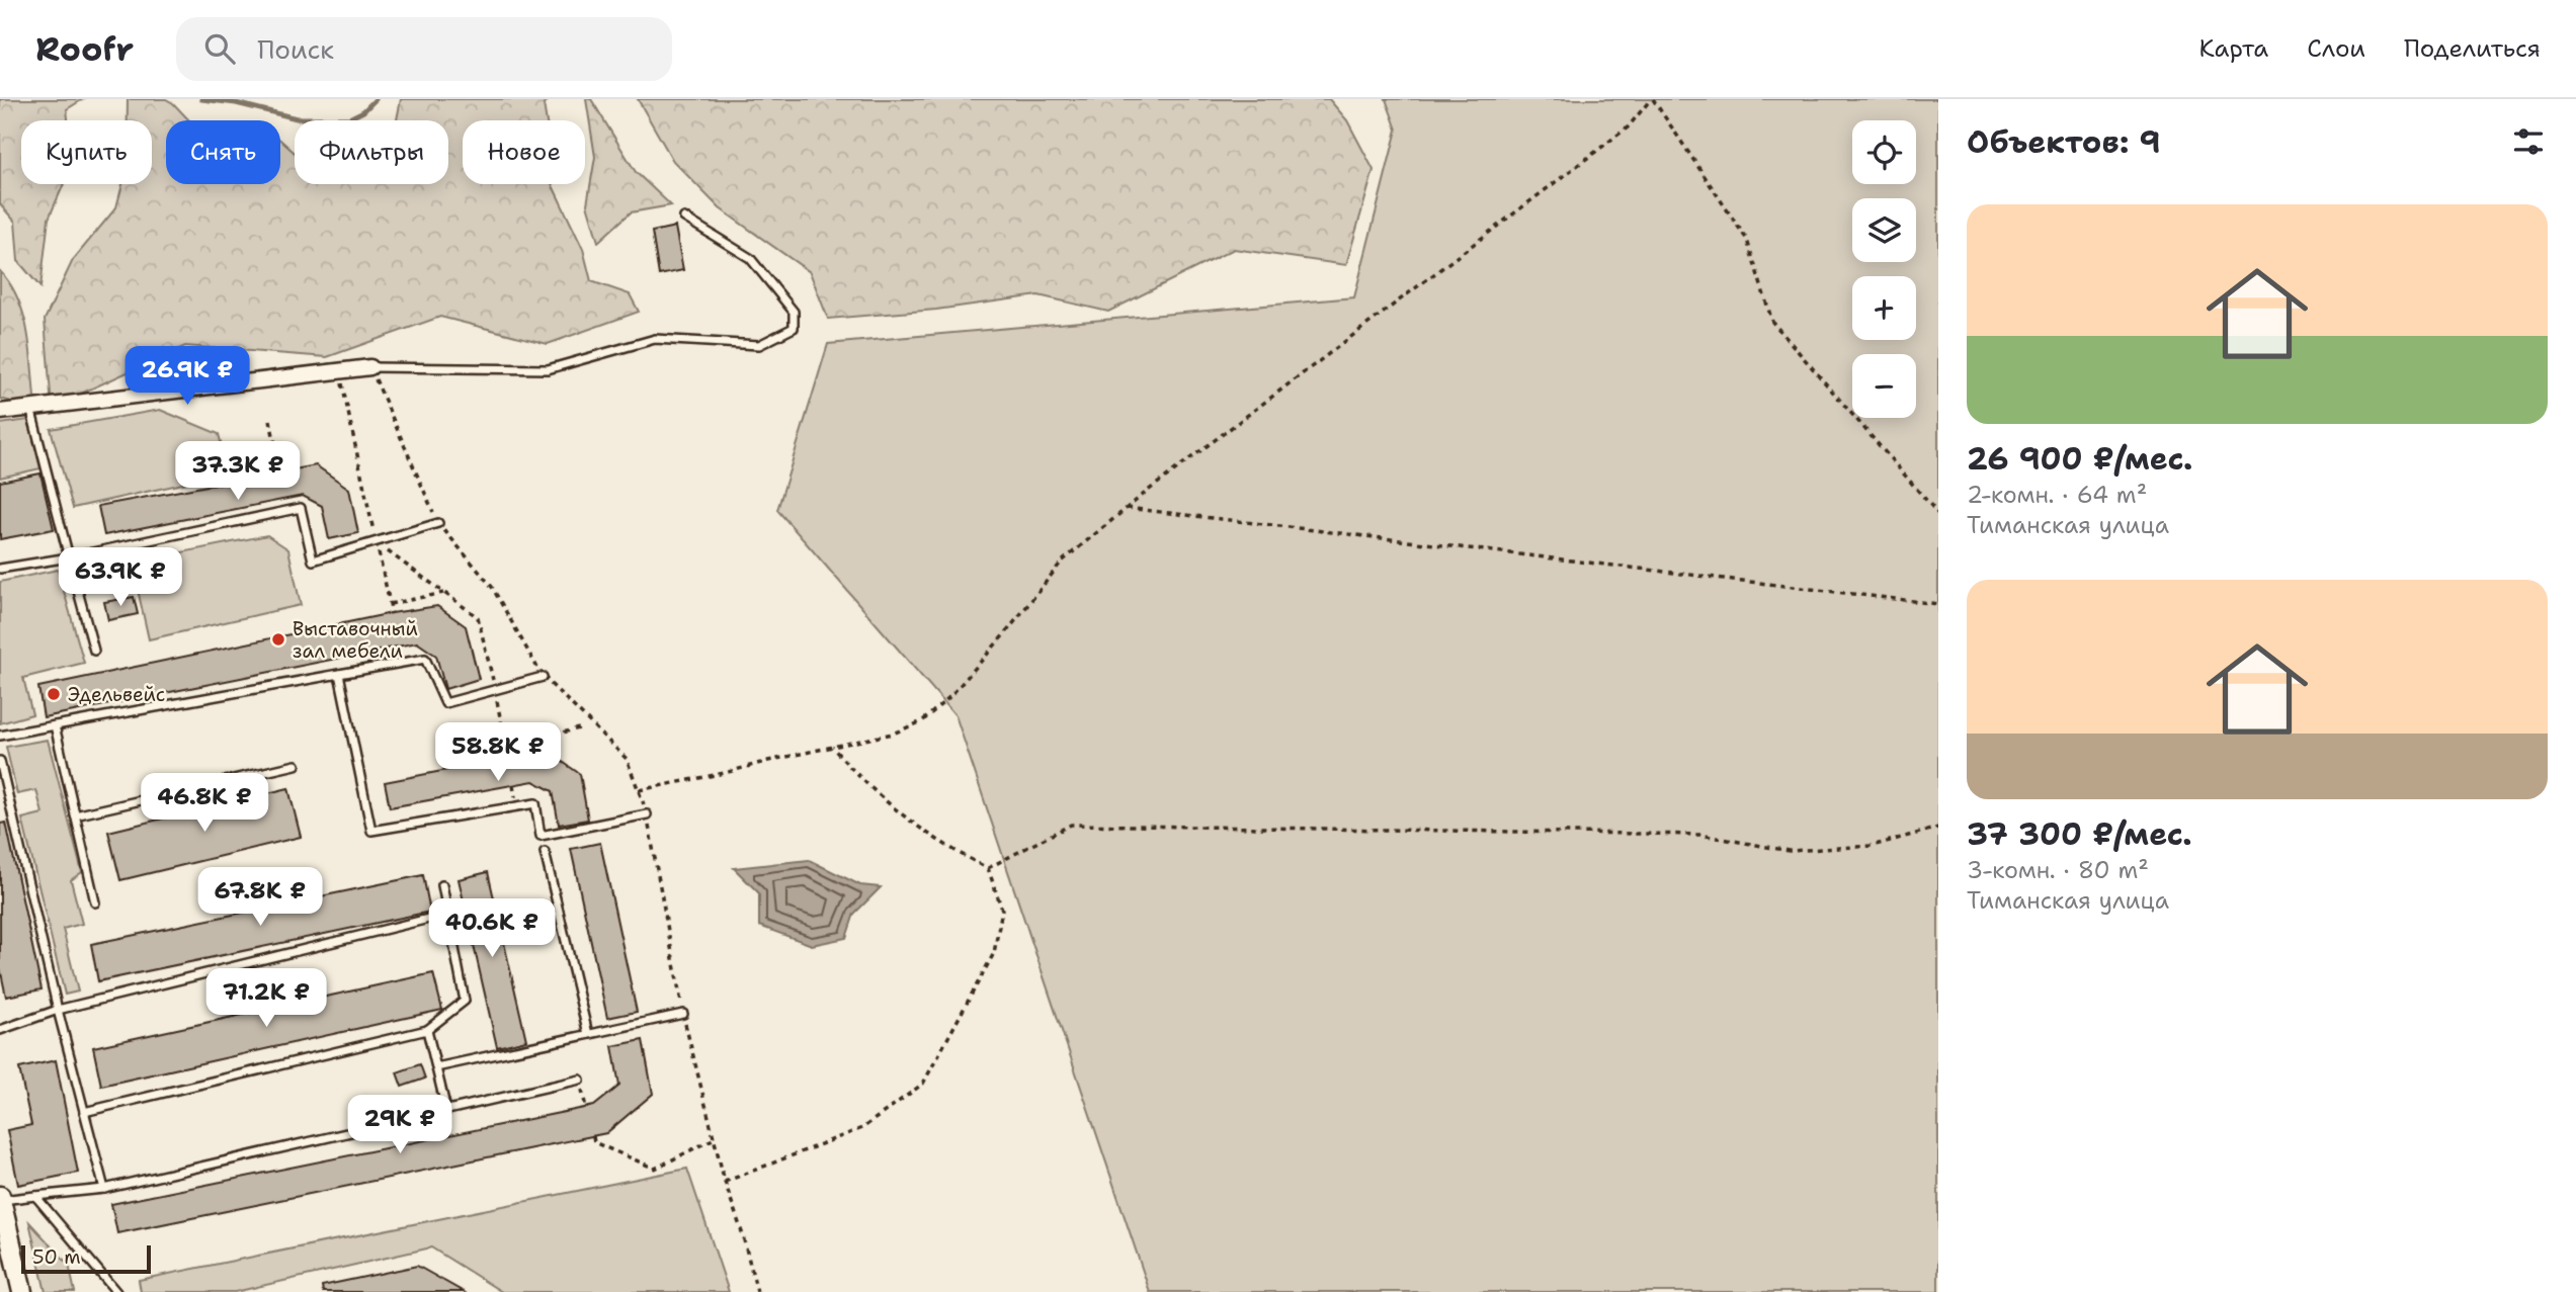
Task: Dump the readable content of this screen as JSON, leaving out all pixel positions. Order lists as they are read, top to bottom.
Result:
{
  "places": ["Выставочный зал мебели", "Эдельвейс"],
  "scale_bar": "50 m",
  "page": {
    "header": "Roofr",
    "search": "Поиск",
    "nav": ["Карта", "Слои", "Поделиться"],
    "heading": "Объектов: 9",
    "map_buttons": ["+", "−"],
    "chip": [
      "Купить",
      "Снять",
      "Фильтры",
      "Новое"
    ],
    "list": [
      {
        "name": "26 900 ₽/мес.",
        "note": "2-комн. · 64 m² · Тиманская улица"
      },
      {
        "name": "37 300 ₽/мес.",
        "note": "3-комн. · 80 m² · Тиманская улица"
      }
    ],
    "price": [
      "26.9K ₽",
      "37.3K ₽",
      "63.9K ₽",
      "58.8K ₽",
      "46.8K ₽",
      "67.8K ₽",
      "40.6K ₽",
      "71.2K ₽",
      "29K ₽"
    ],
    "scale": "50 m"
  }
}
